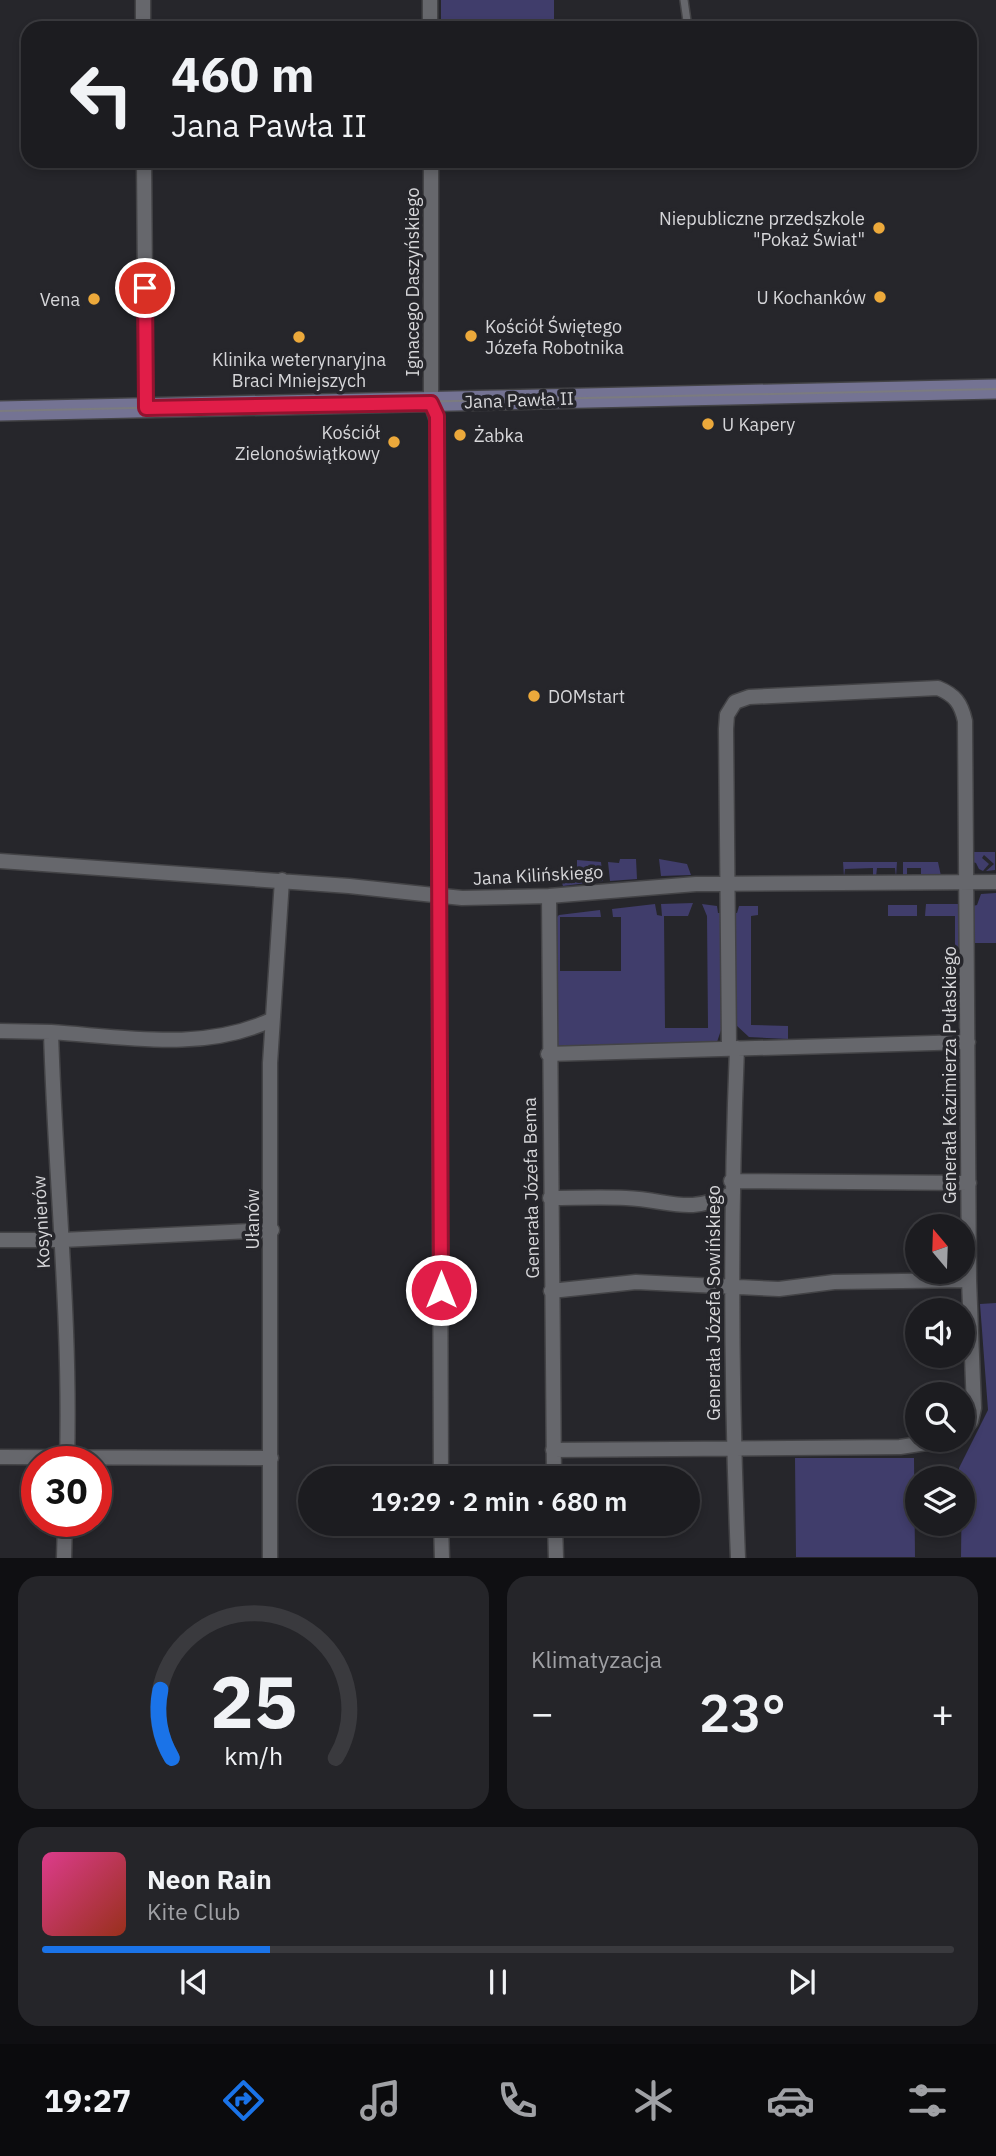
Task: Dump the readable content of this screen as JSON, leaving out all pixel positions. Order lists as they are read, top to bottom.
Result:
{
  "streets": {
    "main road": ["Jana Pawła II"],
    "street": [
      "Ignacego Daszyńskiego",
      "Jana Kilińskiego",
      "Generała Kazimierza Pułaskiego",
      "Generała Józefa Bema",
      "Ułanów",
      "Kosynierów",
      "Generała Józefa Sowińskiego"
    ]
  },
  "crossings": [
    ["Ignacego Daszyńskiego", "Jana Pawła II"],
    ["Ignacego Daszyńskiego", "Jana Kilińskiego"],
    ["Jana Kilińskiego", "Generała Kazimierza Pułaskiego"],
    ["Jana Kilińskiego", "Generała Józefa Bema"],
    ["Jana Kilińskiego", "Ułanów"],
    ["Jana Kilińskiego", "Generała Józefa Sowińskiego"],
    ["Generała Kazimierza Pułaskiego", "Generała Józefa Sowińskiego"]
  ],
  "places": [
    "Niepubliczne przedszkole \"Pokaż Świat\"",
    "U Kochanków",
    "Vena",
    "Kościół Świętego Józefa Robotnika",
    "Klinika weterynaryjna Braci Mniejszych",
    "U Kapery",
    "Żabka",
    "Kościół Zielonoświątkowy",
    "DOMstart"
  ],
  "north": "top",
  "page": {
    "turn": ["460 m", "Jana Pawła II"],
    "limit": "30",
    "trip": "19:29 · 2 min · 680 m",
    "tile": "Klimatyzacja",
    "heat": ["−", "23°", "+"],
    "song": ["Neon Rain", "Kite Club"],
    "tabs": "19:27",
    "gauge": ["25", "km/h"]
  }
}
